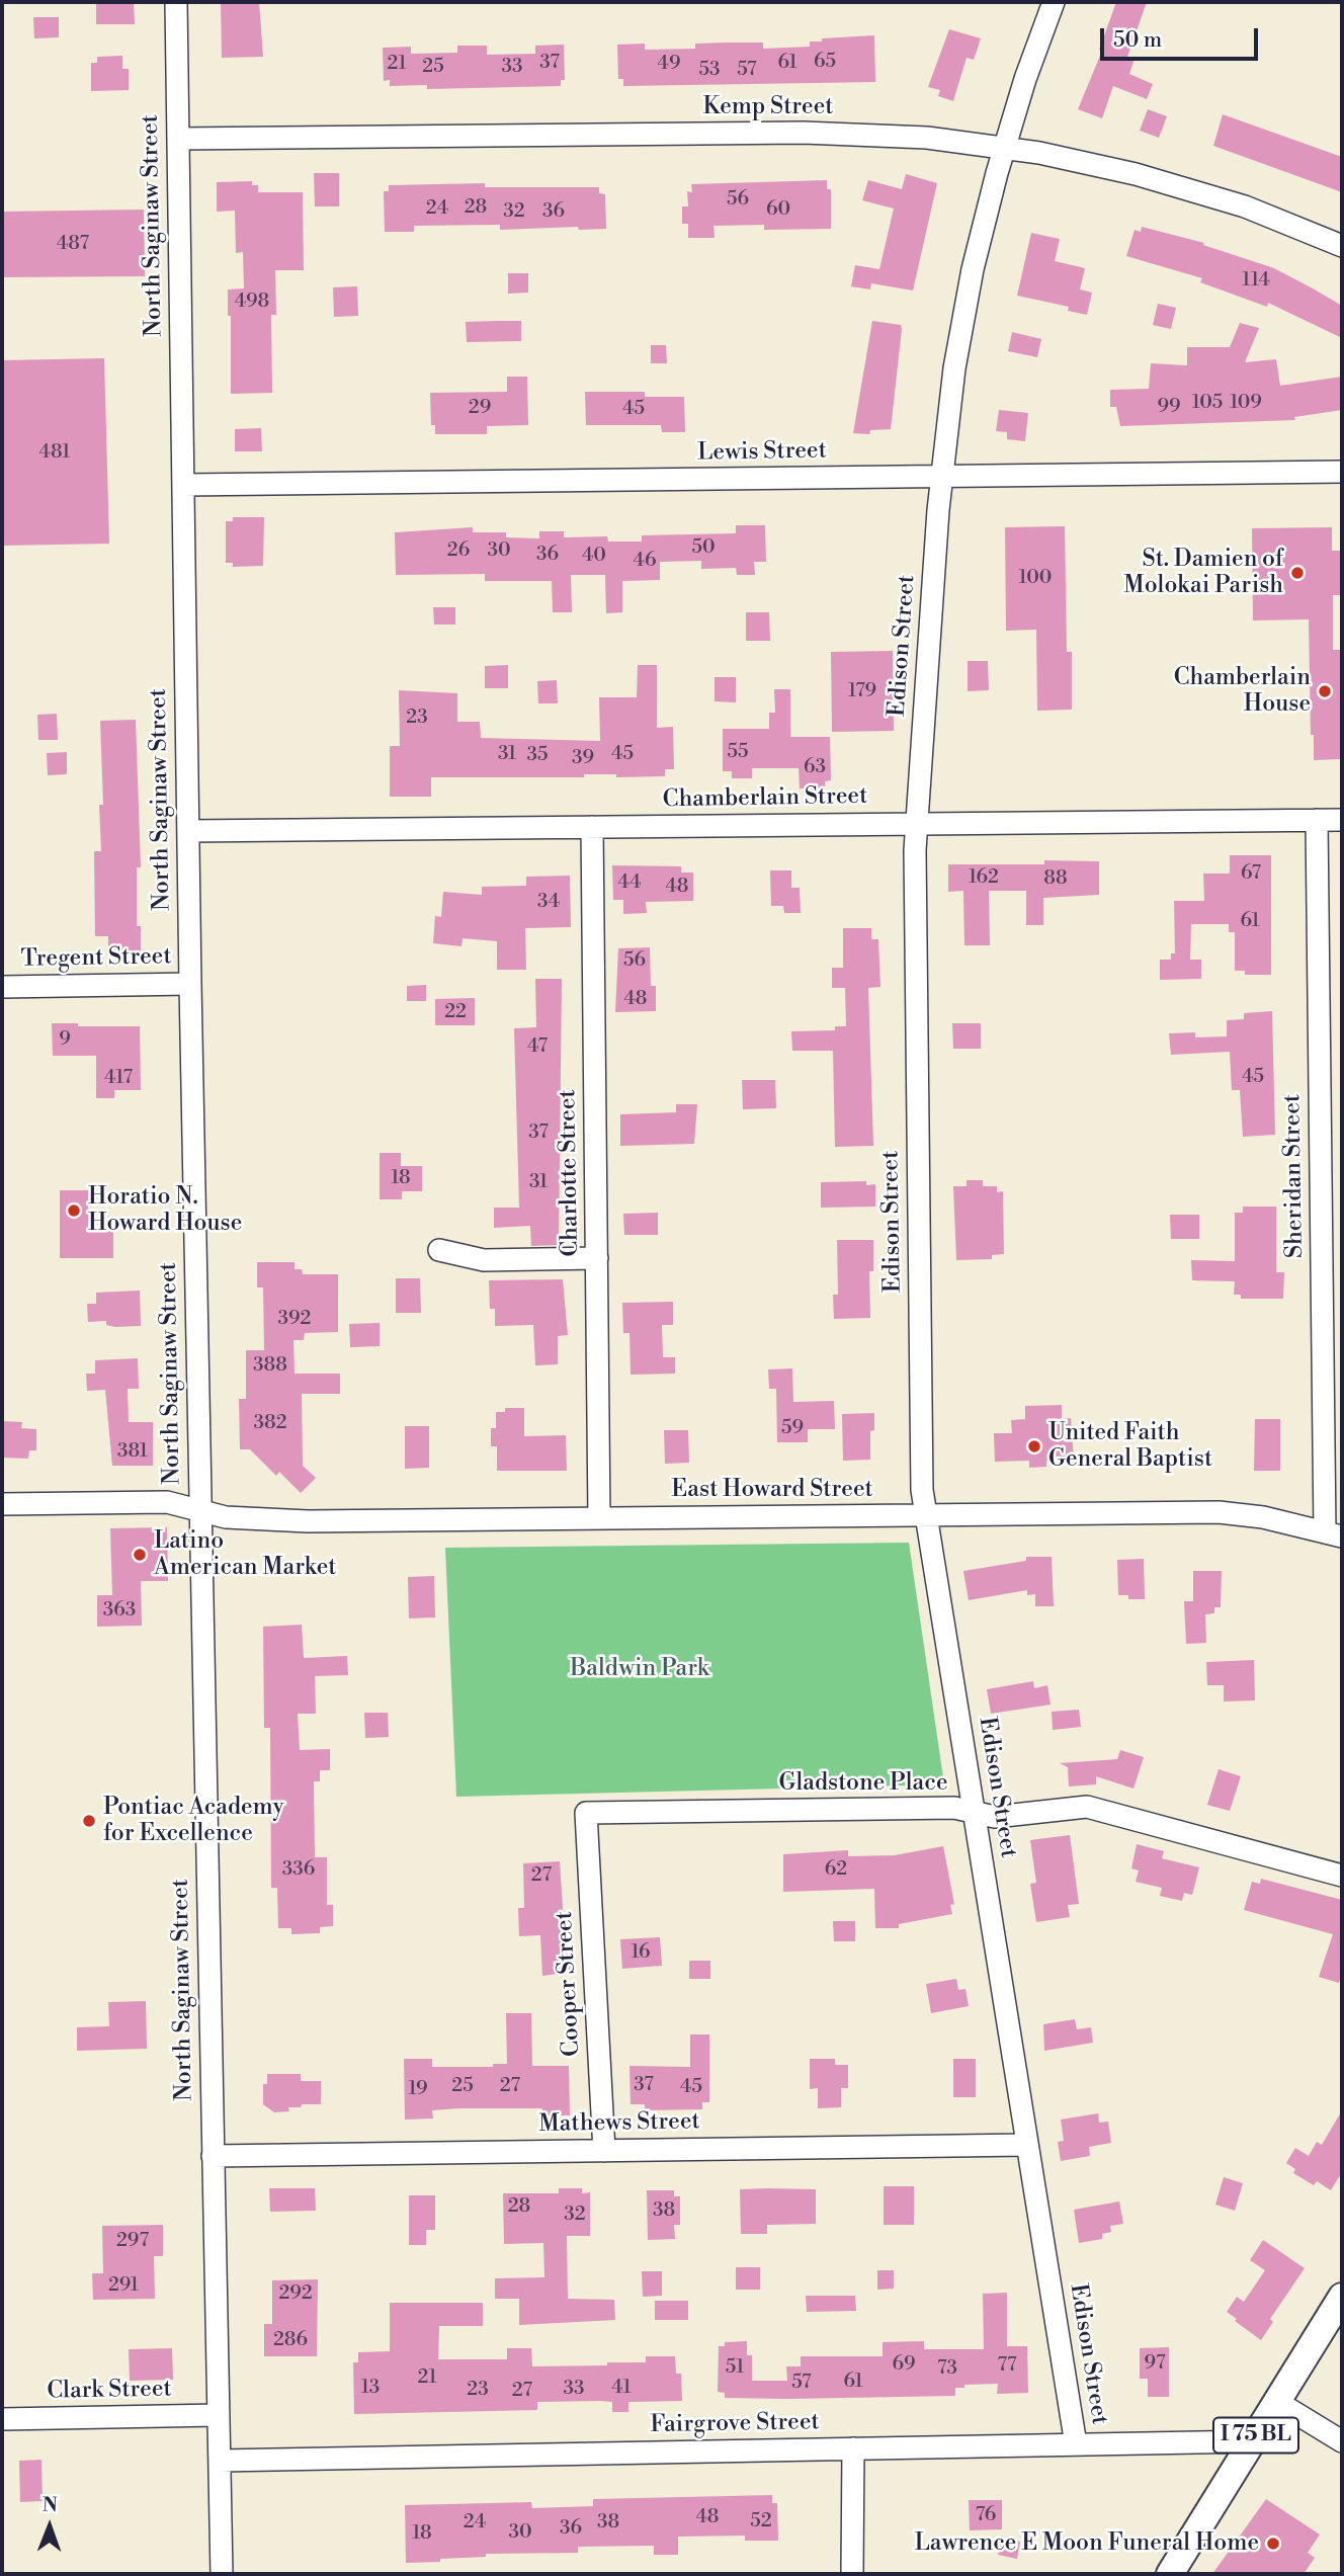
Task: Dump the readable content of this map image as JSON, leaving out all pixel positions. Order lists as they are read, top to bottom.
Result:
{
  "streets": {
    "main road": ["I 75 BL"],
    "street": [
      "Kemp Street",
      "North Saginaw Street",
      "Lewis Street",
      "Edison Street",
      "Chamberlain Street",
      "Tregent Street",
      "Charlotte Street",
      "Sheridan Street",
      "East Howard Street",
      "Gladstone Place",
      "Cooper Street",
      "Mathews Street",
      "Clark Street",
      "Fairgrove Street"
    ]
  },
  "crossings": [
    ["Kemp Street", "North Saginaw Street"],
    ["Kemp Street", "Edison Street"],
    ["North Saginaw Street", "Lewis Street"],
    ["North Saginaw Street", "Chamberlain Street"],
    ["North Saginaw Street", "Tregent Street"],
    ["North Saginaw Street", "East Howard Street"],
    ["North Saginaw Street", "Mathews Street"],
    ["North Saginaw Street", "Clark Street"],
    ["North Saginaw Street", "Fairgrove Street"],
    ["Lewis Street", "Edison Street"],
    ["Edison Street", "Chamberlain Street"],
    ["Edison Street", "East Howard Street"],
    ["Edison Street", "Gladstone Place"],
    ["Edison Street", "Mathews Street"],
    ["Edison Street", "Fairgrove Street"],
    ["Chamberlain Street", "Charlotte Street"],
    ["Chamberlain Street", "Sheridan Street"],
    ["Charlotte Street", "East Howard Street"],
    ["Sheridan Street", "East Howard Street"],
    ["Gladstone Place", "Cooper Street"],
    ["Cooper Street", "Mathews Street"],
    ["Fairgrove Street", "I 75 BL"]
  ],
  "parks": ["Baldwin Park"],
  "places": [
    "St. Damien of Molokai Parish",
    "Chamberlain House",
    "Horatio N. Howard House",
    "United Faith General Baptist",
    "Latino American Market",
    "Pontiac Academy for Excellence",
    "Lawrence E Moon Funeral Home"
  ],
  "house_numbers": [
    "65",
    "37",
    "61",
    "21",
    "49",
    "25",
    "33",
    "53",
    "57",
    "56",
    "28",
    "24",
    "60",
    "32",
    "36",
    "487",
    "114",
    "498",
    "105",
    "109",
    "99",
    "29",
    "45",
    "481",
    "50",
    "26",
    "30",
    "36",
    "40",
    "46",
    "100",
    "179",
    "23",
    "55",
    "31",
    "45",
    "35",
    "39",
    "63",
    "67",
    "162",
    "88",
    "44",
    "48",
    "34",
    "61",
    "56",
    "48",
    "22",
    "9",
    "47",
    "45",
    "417",
    "37",
    "18",
    "31",
    "392",
    "388",
    "382",
    "59",
    "381",
    "363",
    "336",
    "62",
    "27",
    "16",
    "37",
    "25",
    "27",
    "45",
    "19",
    "28",
    "38",
    "32",
    "297",
    "291",
    "292",
    "286",
    "97",
    "69",
    "77",
    "51",
    "73",
    "21",
    "61",
    "57",
    "13",
    "41",
    "33",
    "23",
    "27",
    "76",
    "48",
    "52",
    "24",
    "38",
    "36",
    "30",
    "18"
  ],
  "scale_bar": "50 m",
  "north": "top"
}
